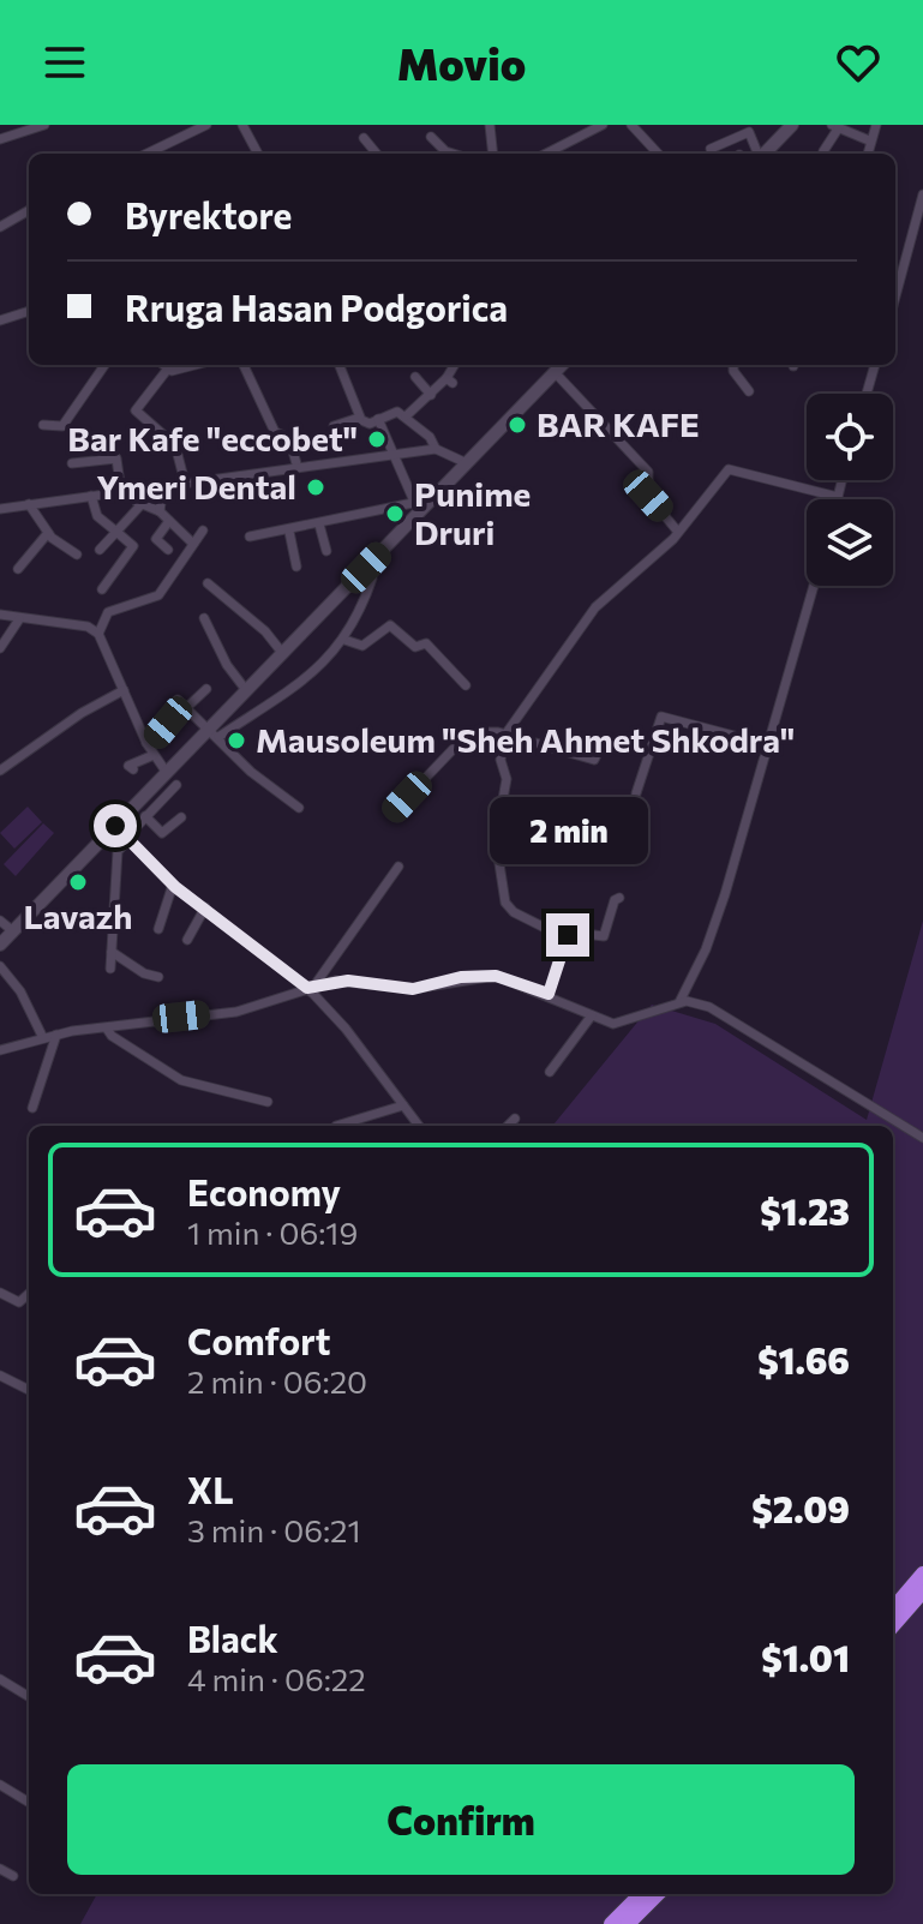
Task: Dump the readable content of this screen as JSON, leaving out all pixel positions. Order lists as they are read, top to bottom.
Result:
{
  "places": [
    "BAR KAFE",
    "Bar Kafe \"eccobet\"",
    "Ymeri Dental",
    "Punime Druri",
    "Mausoleum \"Sheh Ahmet Shkodra\"",
    "Lavazh"
  ],
  "page": {
    "header": "Movio",
    "banner": ["Byrektore", "Rruga Hasan Podgorica"],
    "bubble": "2 min",
    "list": [
      {
        "name": "Economy",
        "note": "1 min · 06:19",
        "value": "$1.23"
      },
      {
        "name": "Comfort",
        "note": "2 min · 06:20",
        "value": "$1.66"
      },
      {
        "name": "XL",
        "note": "3 min · 06:21",
        "value": "$2.09"
      },
      {
        "name": "Black",
        "note": "4 min · 06:22",
        "value": "$1.01"
      }
    ],
    "buttons": "Confirm"
  }
}
